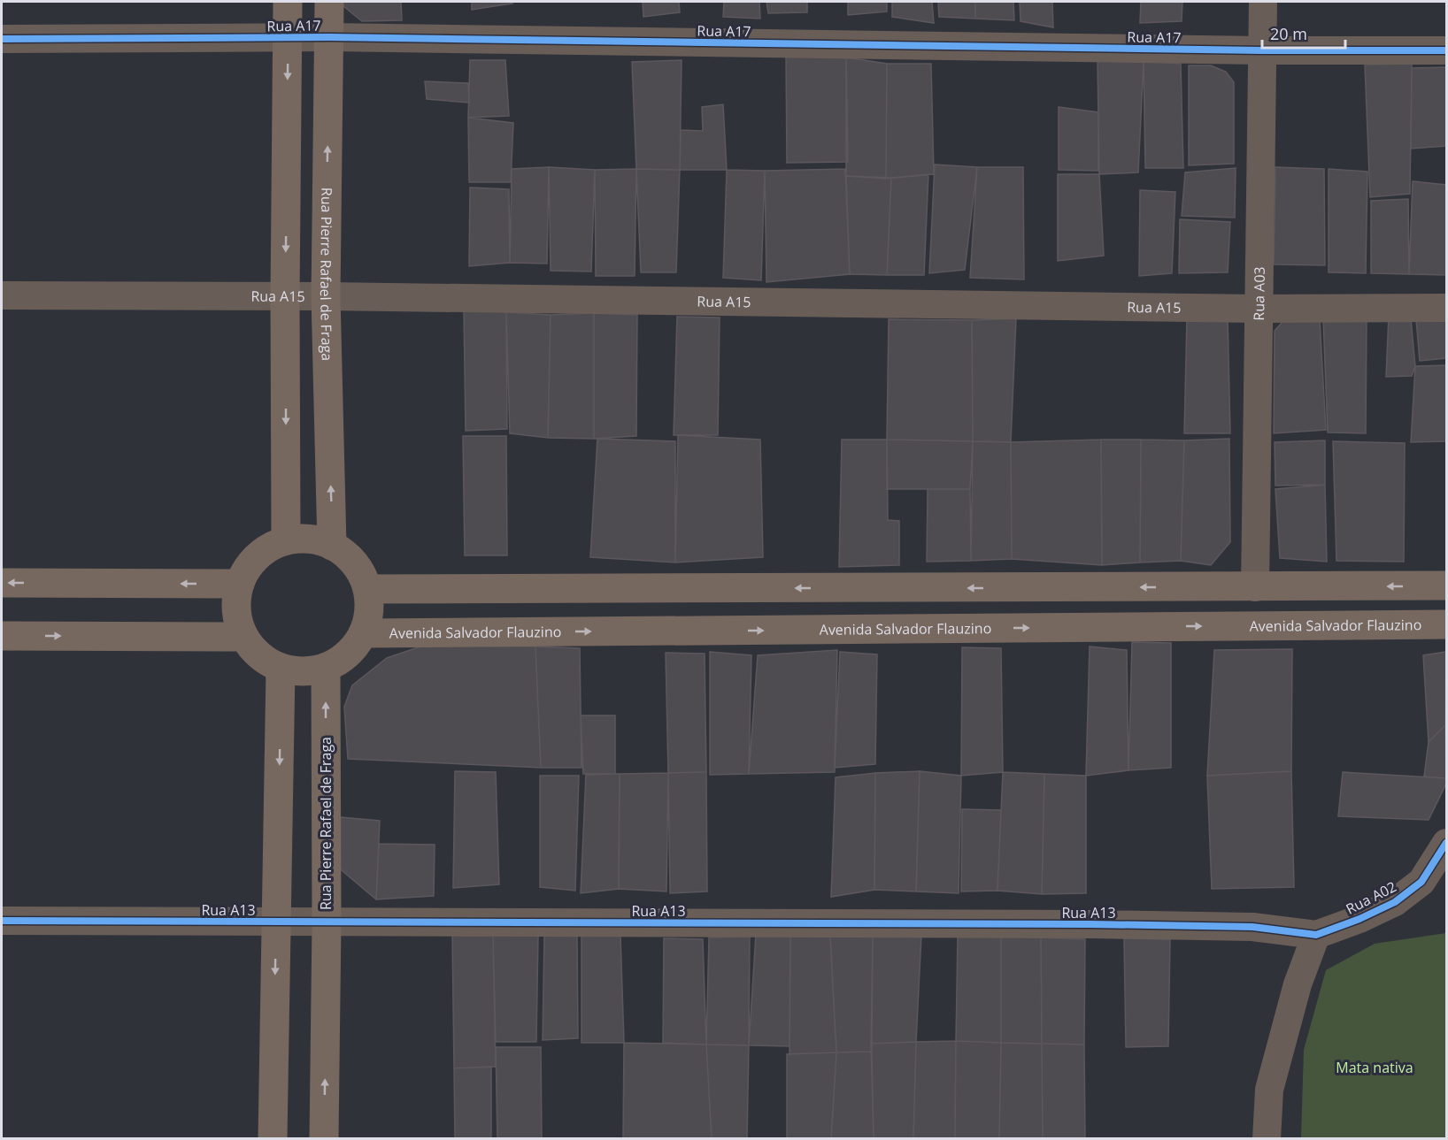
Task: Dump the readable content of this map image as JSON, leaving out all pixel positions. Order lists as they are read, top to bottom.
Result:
{
  "streets": {
    "street": [
      "Rua A17",
      "Rua Pierre Rafael de Fraga",
      "Rua A03",
      "Rua A15",
      "Avenida Salvador Flauzino",
      "Rua A02",
      "Rua A13"
    ]
  },
  "crossings": [
    ["Rua A17", "Rua Pierre Rafael de Fraga"],
    ["Rua A17", "Rua A03"],
    ["Rua Pierre Rafael de Fraga", "Rua A15"],
    ["Rua Pierre Rafael de Fraga", "Avenida Salvador Flauzino"],
    ["Rua Pierre Rafael de Fraga", "Rua A13"],
    ["Rua A03", "Rua A15"],
    ["Rua A02", "Rua A13"]
  ],
  "parks": ["Mata nativa"],
  "scale_bar": "20 m"
}
